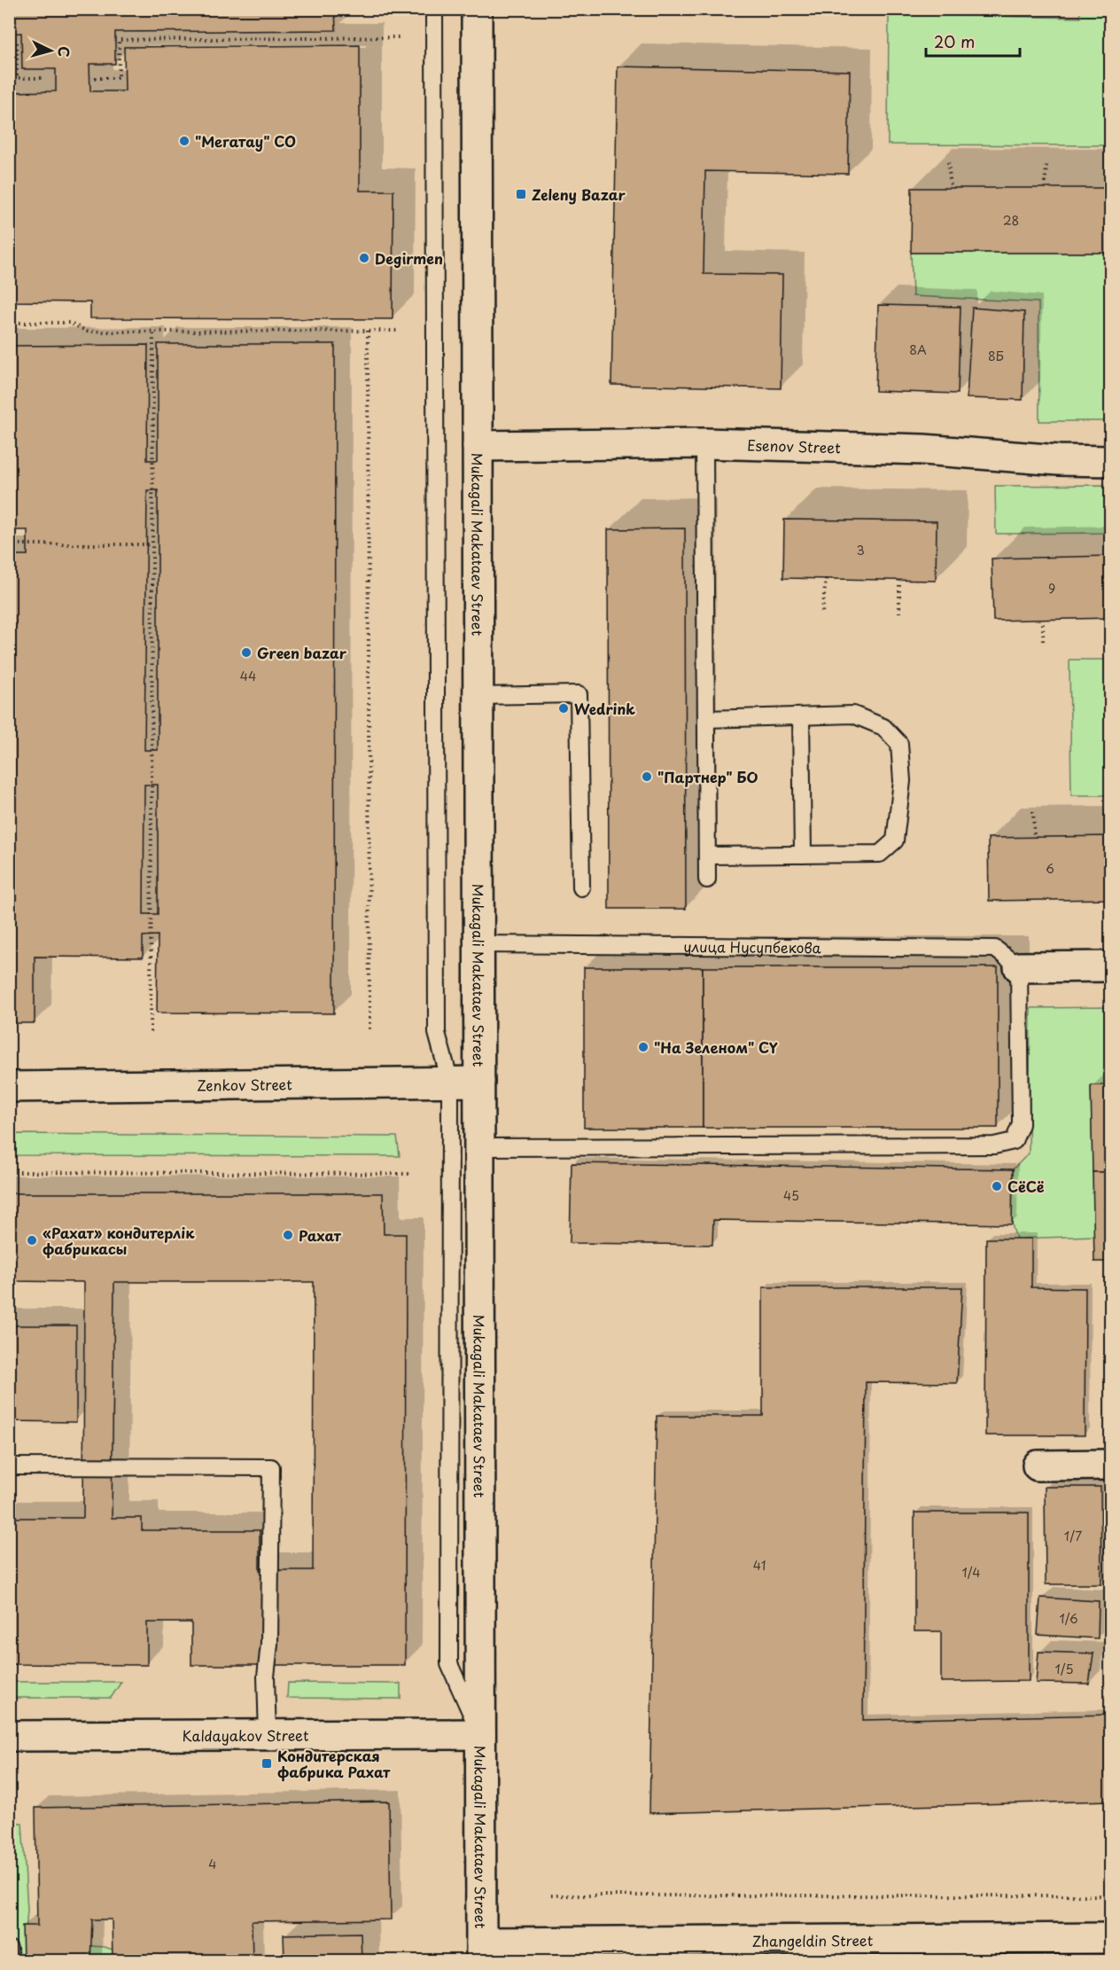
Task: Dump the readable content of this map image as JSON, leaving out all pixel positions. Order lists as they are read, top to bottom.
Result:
{
  "streets": {
    "main road": [
      "Esenov Street",
      "Mukagali Makataev Street",
      "Zenkov Street",
      "Kaldayakov Street",
      "Zhangeldin Street"
    ],
    "lane": ["улица Нусупбекова"]
  },
  "crossings": [
    ["Esenov Street", "Mukagali Makataev Street"],
    ["Mukagali Makataev Street", "улица Нусупбекова"],
    ["Mukagali Makataev Street", "Zenkov Street"],
    ["Mukagali Makataev Street", "Kaldayakov Street"],
    ["Mukagali Makataev Street", "Zhangeldin Street"]
  ],
  "places": {
    "other": [
      "\"Мегатау\" СО",
      "Degirmen",
      "Green bazar",
      "Wedrink",
      "\"Партнер\" БО",
      "\"На Зеленом\" СҮ",
      "СёСё",
      "Рахат",
      "«Рахат» кондитерлік фабрикасы"
    ],
    "transit": ["Zeleny Bazar", "Кондитерская фабрика Рахат"]
  },
  "house_numbers": [
    "28",
    "8А",
    "8Б",
    "3",
    "9",
    "44",
    "6",
    "45",
    "1/7",
    "41",
    "1/4",
    "1/6",
    "1/5",
    "4"
  ],
  "scale_bar": "20 m",
  "north": "right"
}
